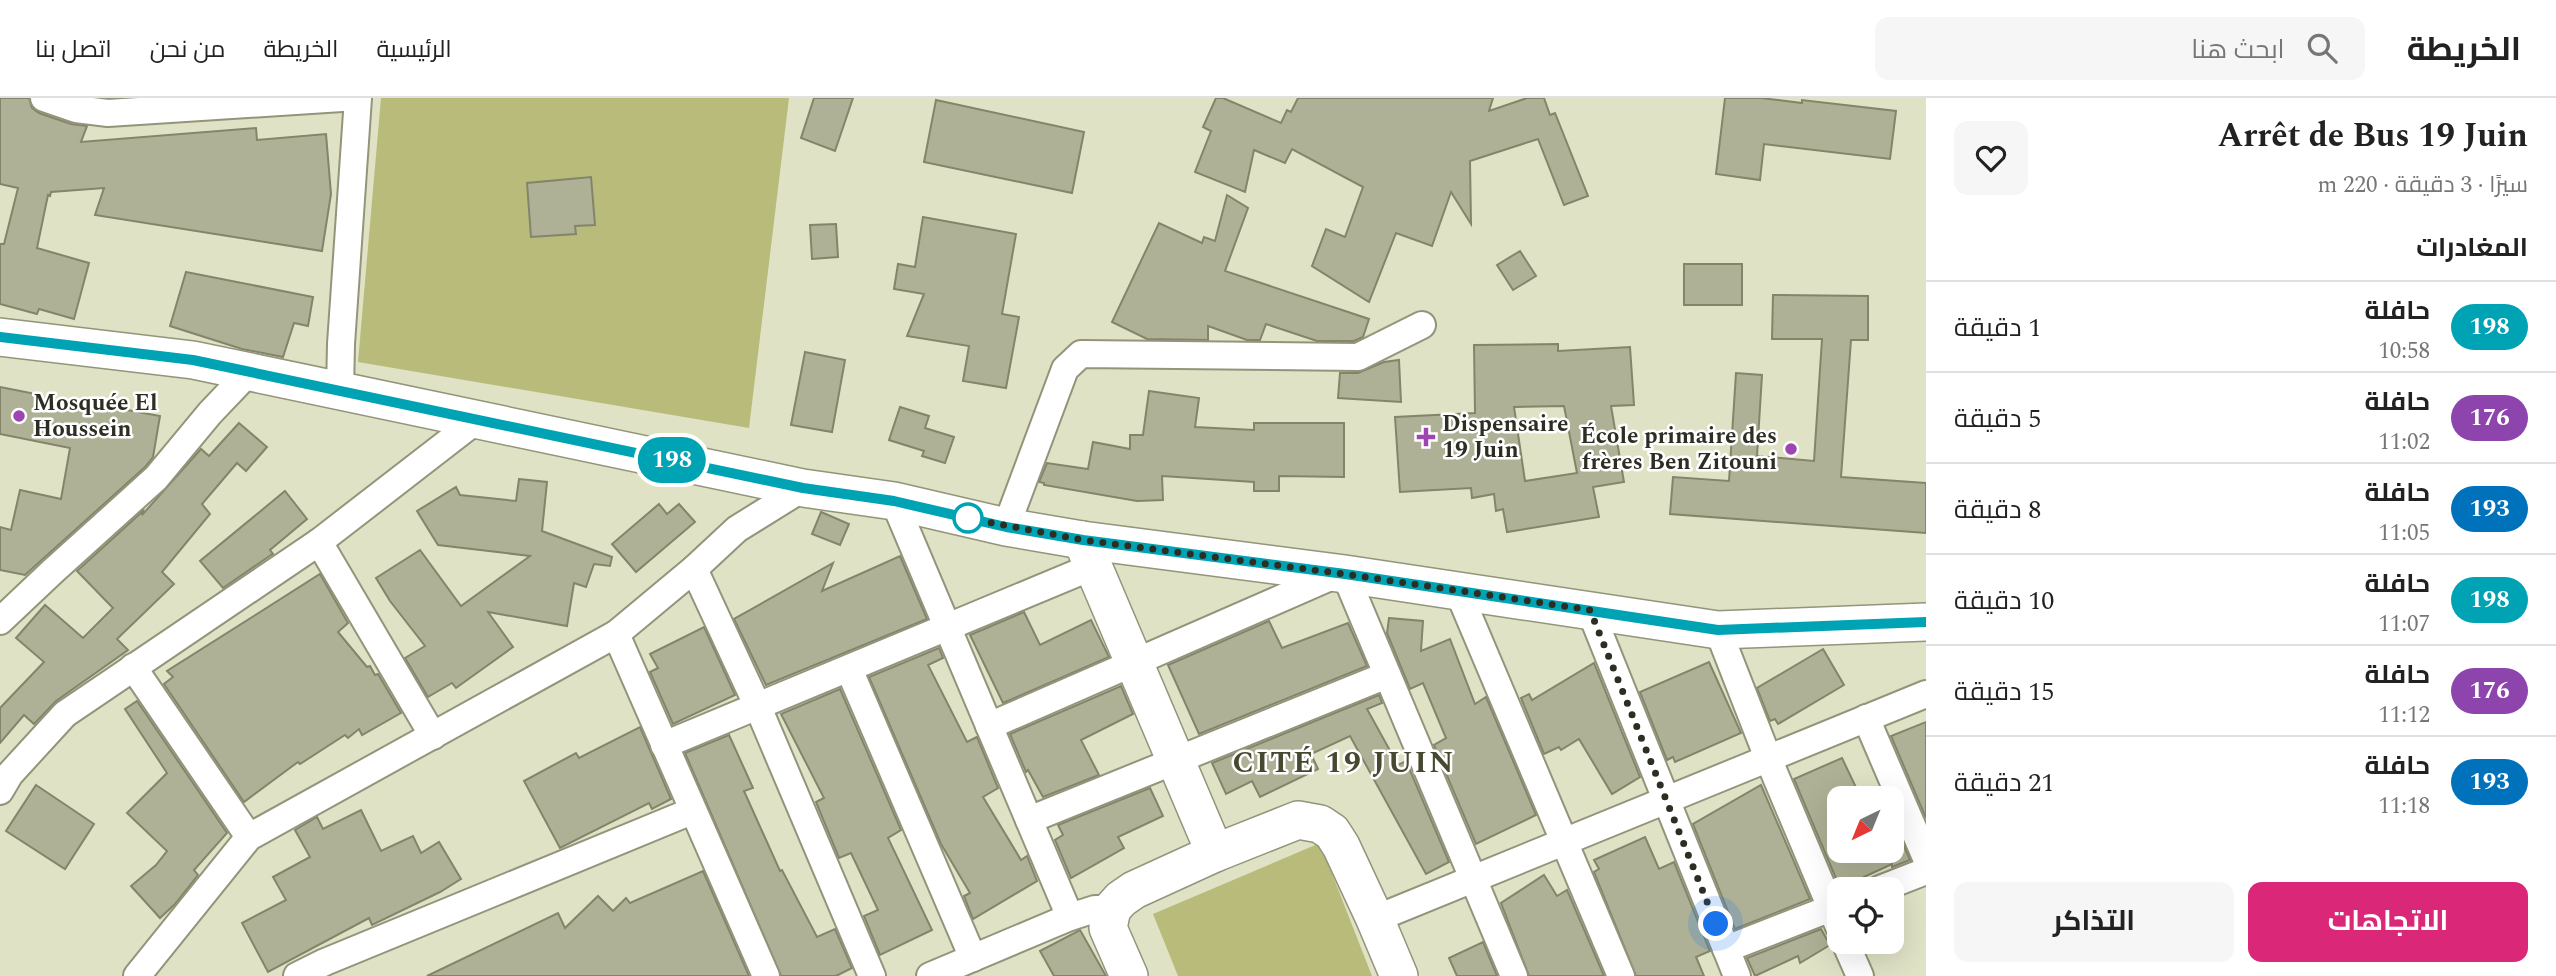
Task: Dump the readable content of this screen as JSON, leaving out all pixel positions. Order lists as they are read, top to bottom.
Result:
{
  "districts": ["CITÉ 19 JUIN"],
  "places": {
    "other": ["Mosquée El Houssein", "École primaire des frères Ben Zitouni"],
    "health": ["Dispensaire 19 Juin"]
  },
  "lines": ["bus line 198"],
  "north": "bottom left",
  "page": {
    "header": "الخريطة",
    "search": "ابحث هنا",
    "nav": [
      "الرئيسية",
      "الخريطة",
      "من نحن",
      "اتصل بنا"
    ],
    "heading": [
      ["Arrêt de Bus 19 Juin", "سيرًا · 3 دقيقة · 220 m"],
      "المغادرات"
    ],
    "on_map": "198",
    "list": [
      {
        "mark": "198",
        "name": "حافلة",
        "note": "10:58",
        "value": "1 دقيقة"
      },
      {
        "mark": "176",
        "name": "حافلة",
        "note": "11:02",
        "value": "5 دقيقة"
      },
      {
        "mark": "193",
        "name": "حافلة",
        "note": "11:05",
        "value": "8 دقيقة"
      },
      {
        "mark": "198",
        "name": "حافلة",
        "note": "11:07",
        "value": "10 دقيقة"
      },
      {
        "mark": "176",
        "name": "حافلة",
        "note": "11:12",
        "value": "15 دقيقة"
      },
      {
        "mark": "193",
        "name": "حافلة",
        "note": "11:18",
        "value": "21 دقيقة"
      }
    ],
    "buttons": ["الاتجاهات", "التذاكر"]
  }
}
